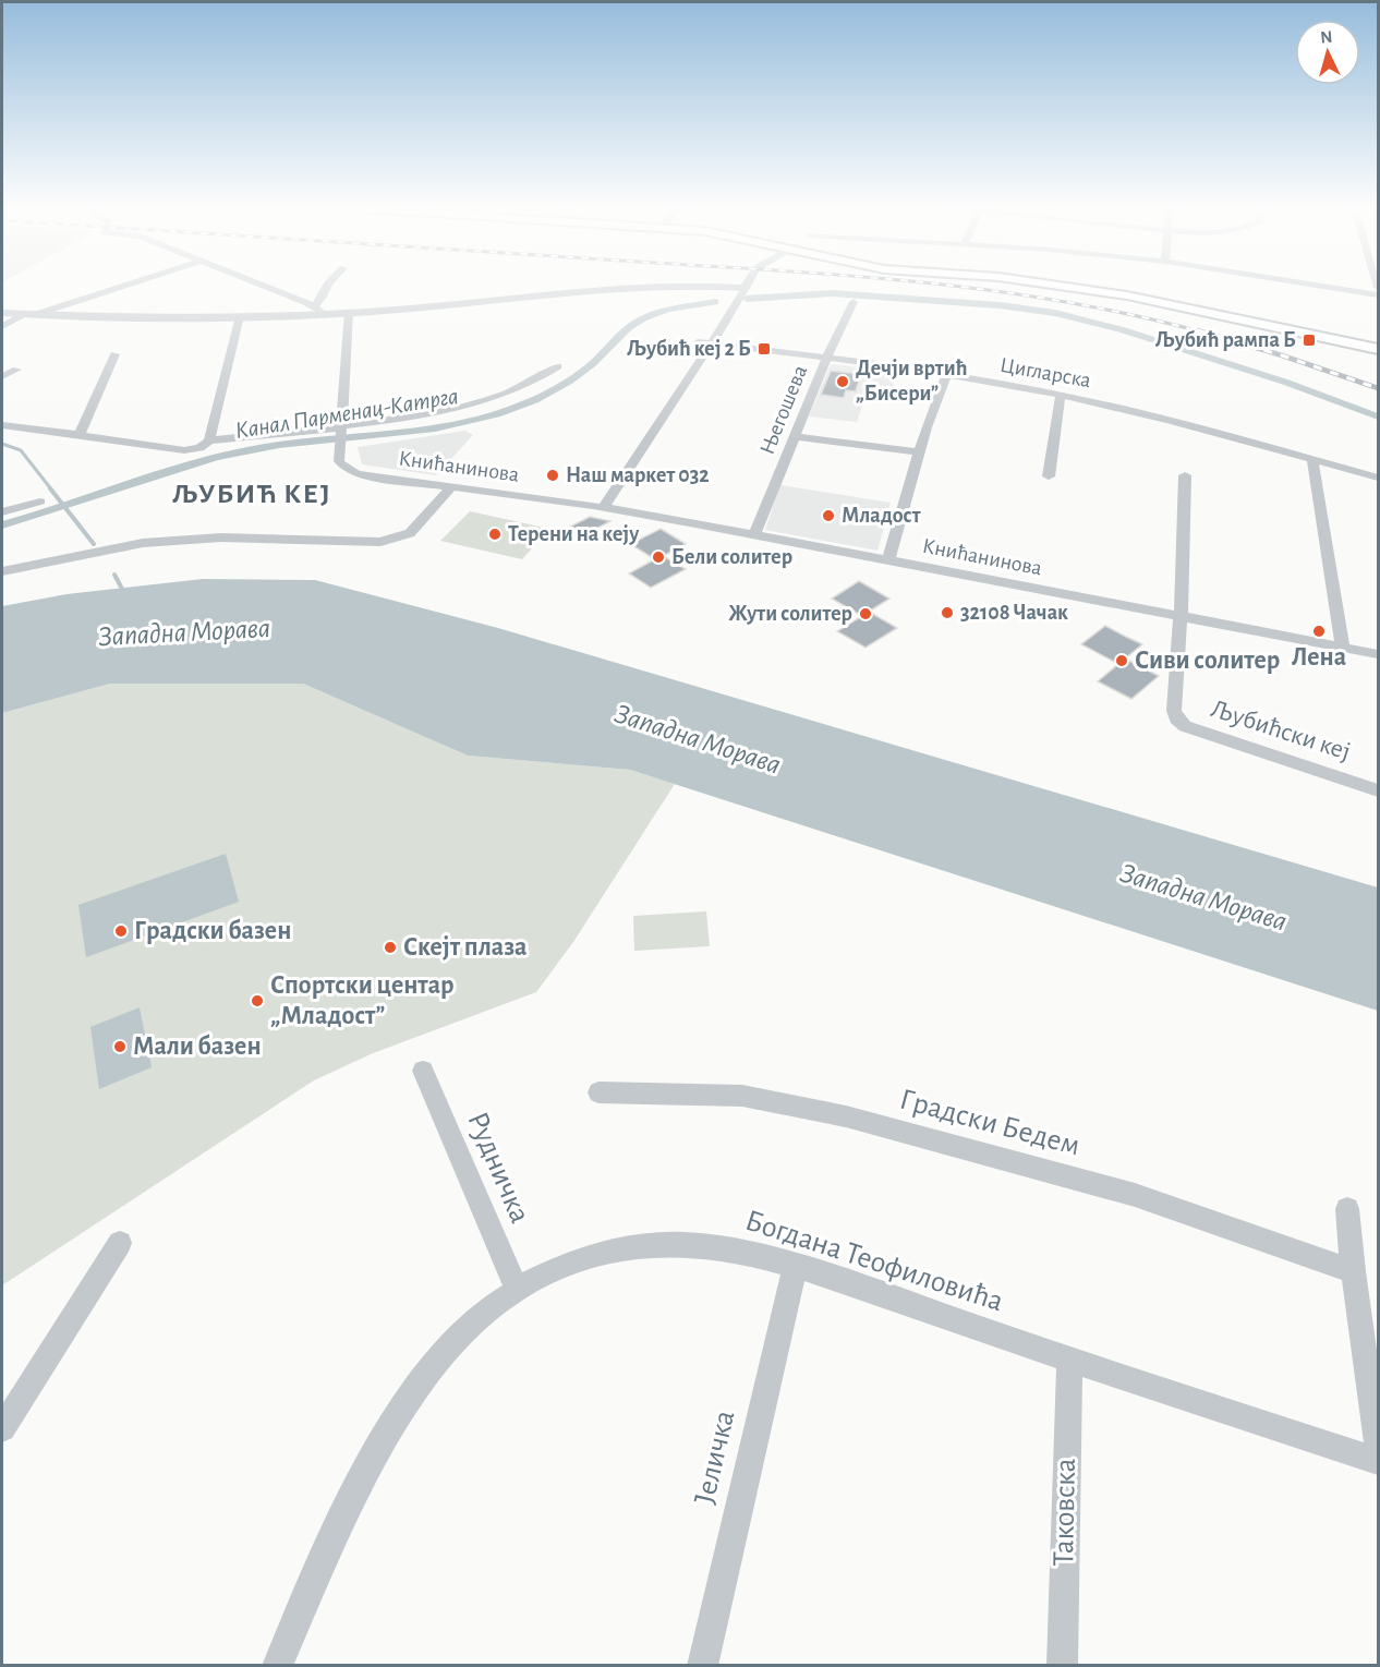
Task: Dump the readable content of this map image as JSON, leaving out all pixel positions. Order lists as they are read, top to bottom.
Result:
{
  "streets": {
    "street": [
      "Цигларска",
      "Његошева",
      "Книћанинова",
      "Љубићски кеј",
      "Градски Бедем",
      "Рудничка",
      "Богдана Теофиловића",
      "Јеличка",
      "Таковска"
    ]
  },
  "crossings": [
    ["Цигларска", "Његошева"],
    ["Његошева", "Книћанинова"],
    ["Книћанинова", "Љубићски кеј"],
    ["Рудничка", "Богдана Теофиловића"],
    ["Богдана Теофиловића", "Јеличка"],
    ["Богдана Теофиловића", "Таковска"]
  ],
  "districts": ["ЉУБИЋ КЕЈ"],
  "water": ["Канал Парменац-Катрга", "Западна Морава"],
  "places": {
    "transit": ["Љубић рампа Б", "Љубић кеј 2 Б"],
    "other": [
      "Дечји вртић „Бисери”",
      "Наш маркет 032",
      "Младост",
      "Терени на кеју",
      "Бели солитер",
      "32108 Чачак",
      "Жути солитер",
      "Лена",
      "Сиви солитер",
      "Градски базен",
      "Скејт плаза",
      "Спортски центар „Младост”",
      "Мали базен"
    ]
  },
  "north": "top"
}
